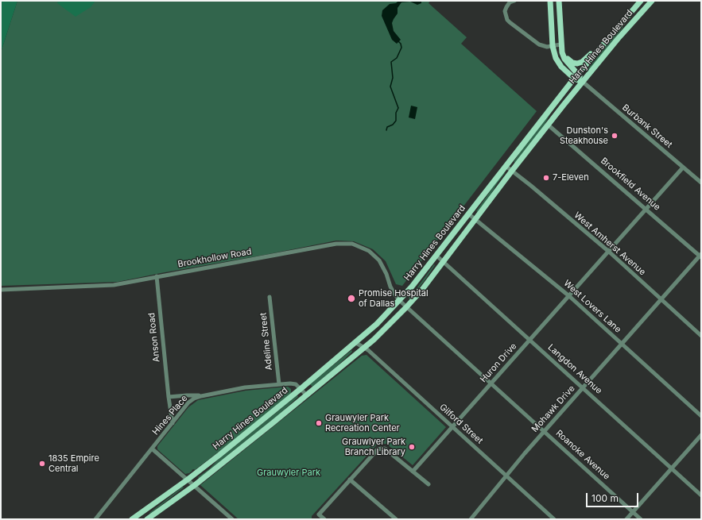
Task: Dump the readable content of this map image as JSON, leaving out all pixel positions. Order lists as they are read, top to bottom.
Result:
{
  "streets": {
    "main road": ["Harry Hines Boulevard"],
    "street": [
      "Burbank Street",
      "Brookfield Avenue",
      "West Amherst Avenue",
      "Brookhollow Road",
      "West Lovers Lane",
      "Anson Road",
      "Adeline Street",
      "Huron Drive",
      "Langdon Avenue",
      "Mohawk Drive",
      "Hines Place",
      "Gilford Street",
      "Roanoke Avenue"
    ]
  },
  "crossings": [
    ["Harry Hines Boulevard", "Burbank Street"],
    ["Harry Hines Boulevard", "Brookfield Avenue"],
    ["Harry Hines Boulevard", "West Amherst Avenue"],
    ["Harry Hines Boulevard", "Brookhollow Road"],
    ["Harry Hines Boulevard", "West Lovers Lane"],
    ["Harry Hines Boulevard", "Langdon Avenue"],
    ["Harry Hines Boulevard", "Hines Place"],
    ["Harry Hines Boulevard", "Gilford Street"],
    ["Harry Hines Boulevard", "Roanoke Avenue"],
    ["Burbank Street", "Huron Drive"],
    ["Brookfield Avenue", "Huron Drive"],
    ["Brookfield Avenue", "Mohawk Drive"],
    ["West Amherst Avenue", "Huron Drive"],
    ["West Amherst Avenue", "Mohawk Drive"],
    ["Brookhollow Road", "Anson Road"],
    ["Brookhollow Road", "Roanoke Avenue"],
    ["West Lovers Lane", "Huron Drive"],
    ["West Lovers Lane", "Mohawk Drive"],
    ["Anson Road", "Hines Place"],
    ["Adeline Street", "Hines Place"],
    ["Huron Drive", "Langdon Avenue"],
    ["Huron Drive", "Gilford Street"],
    ["Huron Drive", "Roanoke Avenue"],
    ["Langdon Avenue", "Mohawk Drive"],
    ["Mohawk Drive", "Gilford Street"],
    ["Mohawk Drive", "Roanoke Avenue"]
  ],
  "parks": ["Grauwyler Park"],
  "places": [
    "Dunston's Steakhouse",
    "7-Eleven",
    "Promise Hospital of Dallas",
    "Grauwyler Park Recreation Center",
    "Grauwlyer Park Branch Library",
    "1835 Empire Central"
  ],
  "scale_bar": "100 m"
}
